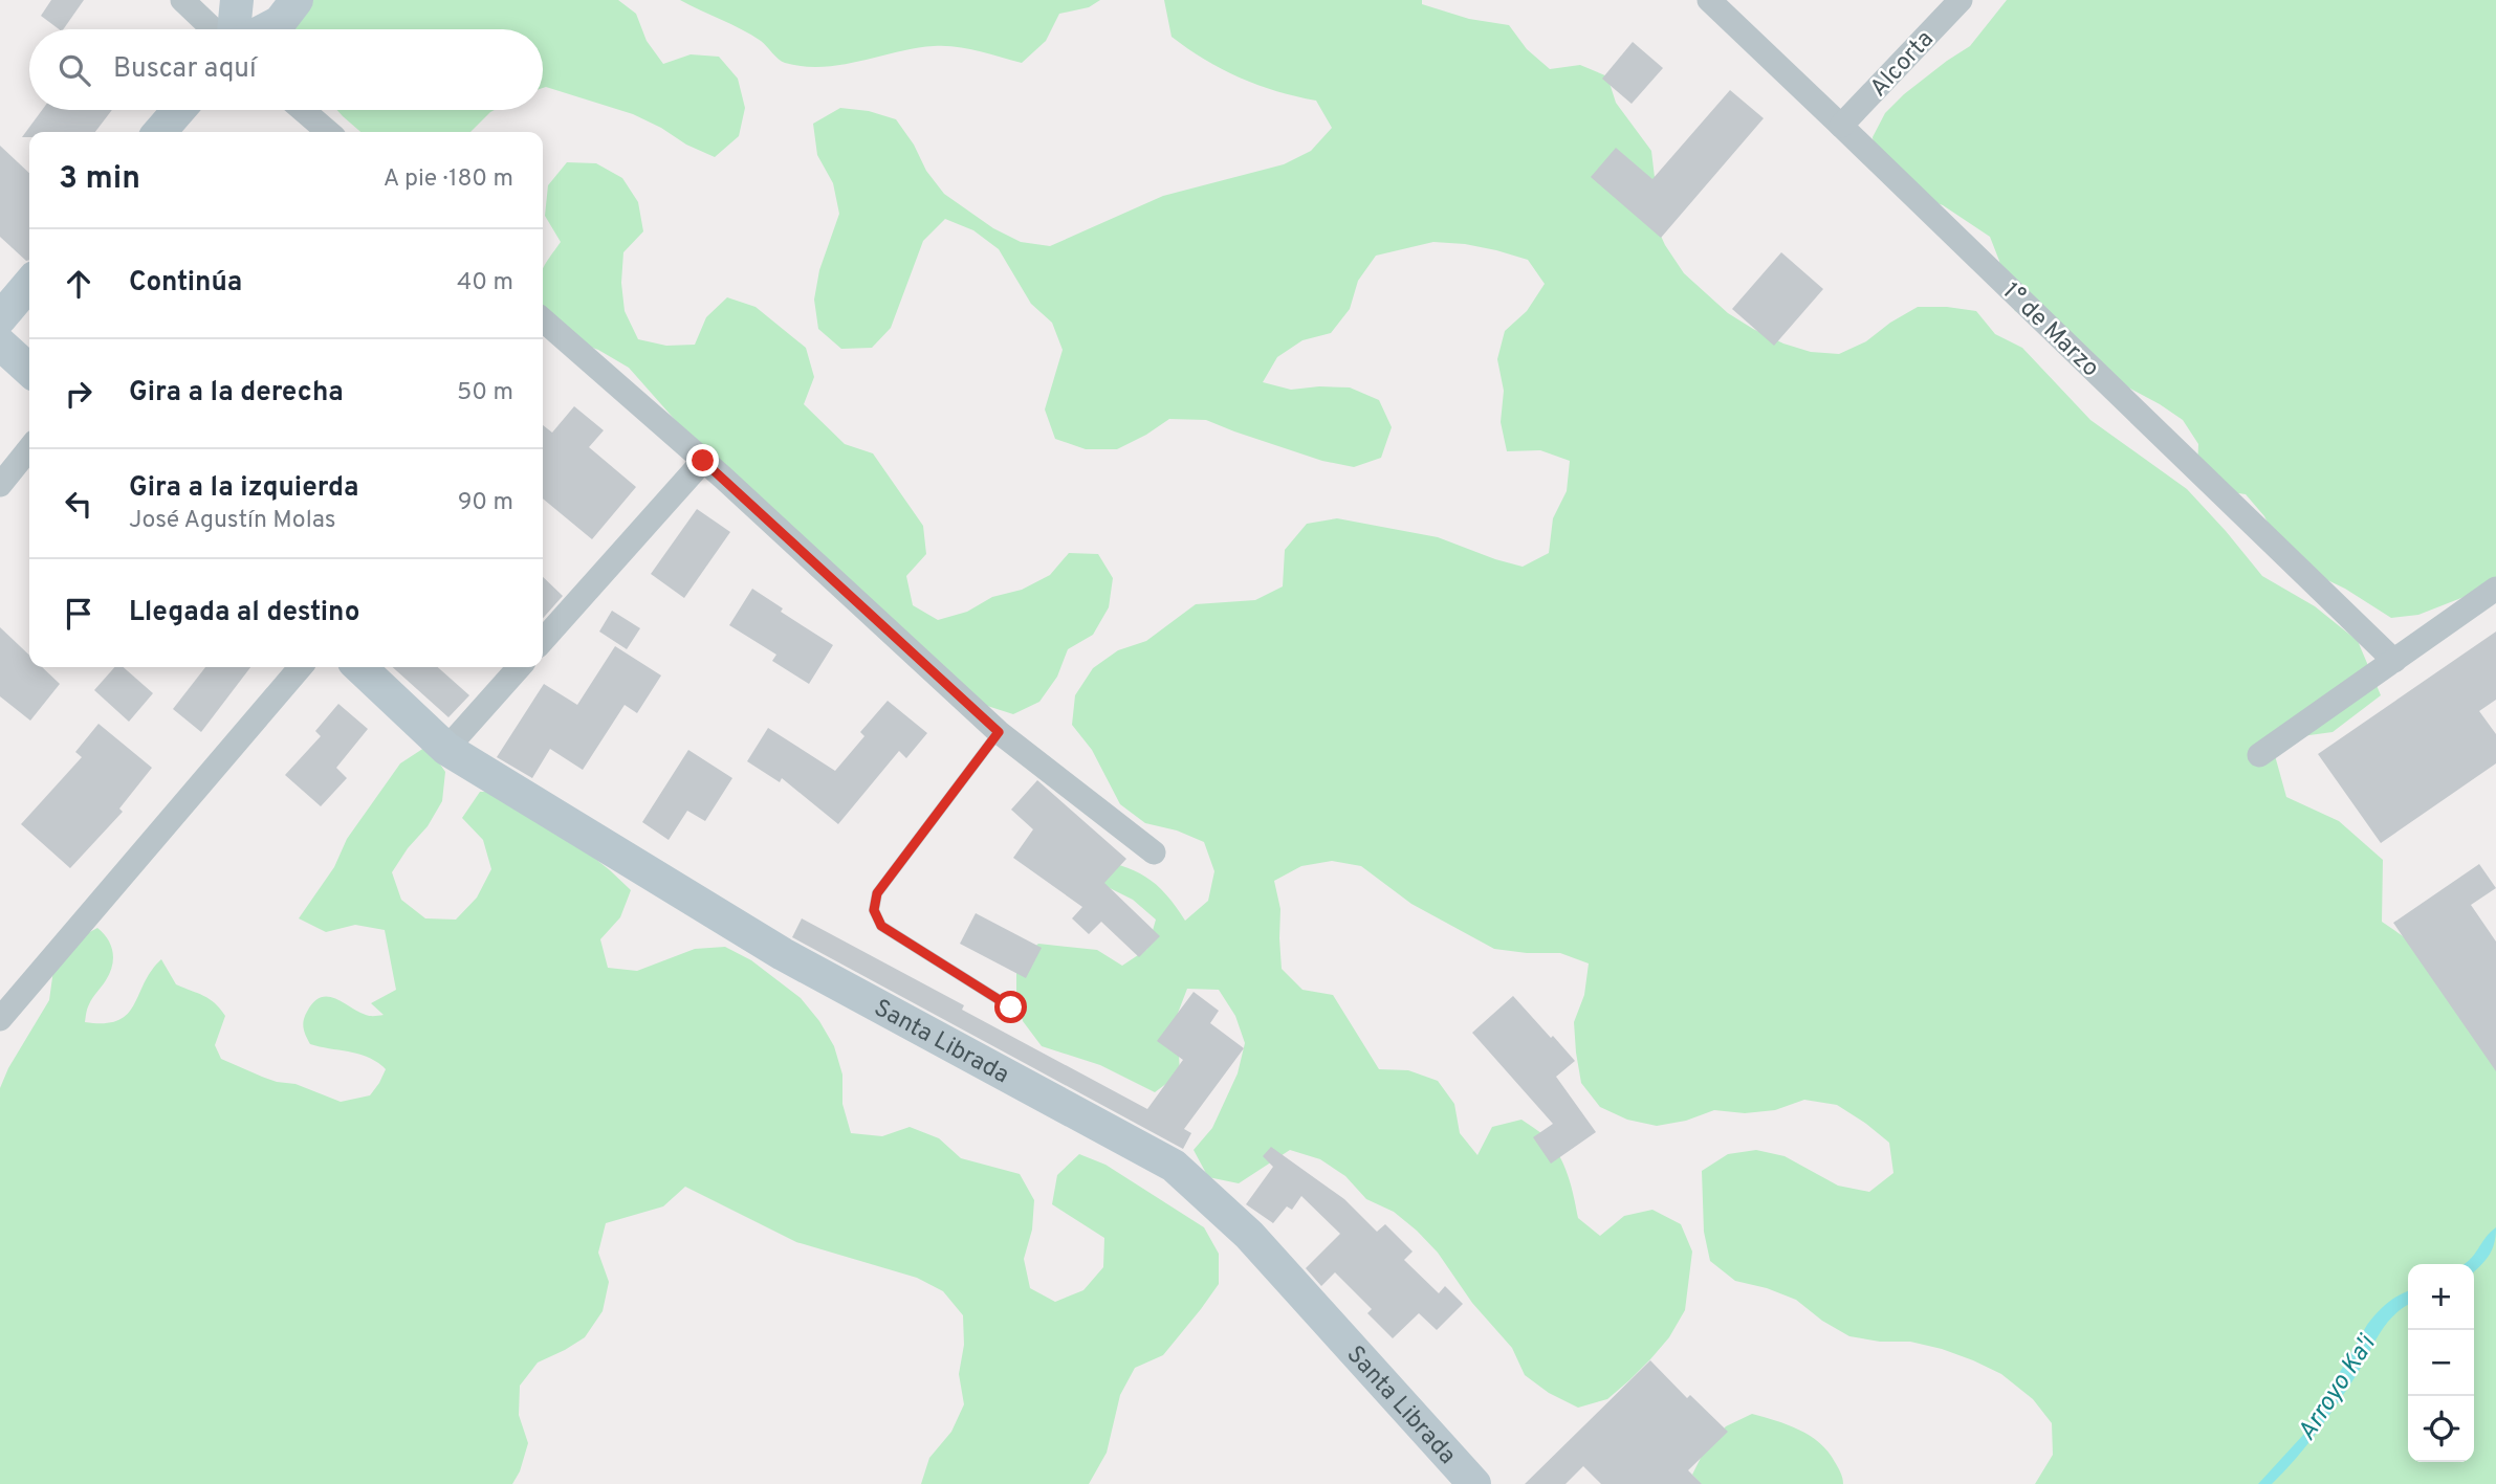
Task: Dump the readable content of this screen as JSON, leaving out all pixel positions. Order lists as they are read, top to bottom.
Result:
{
  "streets": {
    "street": ["Alcorta", "1° de Marzo", "Santa Librada"]
  },
  "crossings": [
    ["Alcorta", "1° de Marzo"]
  ],
  "water": ["Arroyo Ka'i"],
  "page": {
    "search": "Buscar aquí",
    "heading": ["3 min", "A pie · 180 m"],
    "list": [
      ["Continúa", "40 m"],
      ["Gira a la derecha", "50 m"],
      ["Gira a la izquierda", "José Agustín Molas", "90 m"],
      "Llegada al destino"
    ],
    "map_buttons": ["+", "−"]
  }
}
